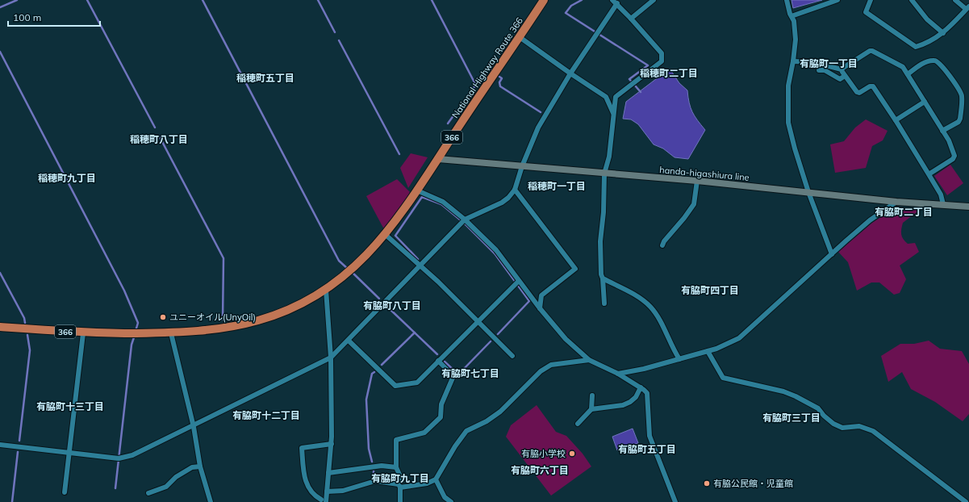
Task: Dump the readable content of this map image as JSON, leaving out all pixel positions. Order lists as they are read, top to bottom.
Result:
{
  "streets": {
    "highway": ["National Highway Route 366", "366"],
    "main road": ["handa-higashiura line"]
  },
  "crossings": [
    ["National Highway Route 366", "handa-higashiura line"]
  ],
  "districts": [
    "有脇町一丁目",
    "稲穂町二丁目",
    "稲穂町五丁目",
    "稲穂町八丁目",
    "稲穂町九丁目",
    "稲穂町一丁目",
    "有脇町二丁目",
    "有脇町四丁目",
    "有脇町八丁目",
    "有脇町七丁目",
    "有脇町十三丁目",
    "有脇町十二丁目",
    "有脇町三丁目",
    "有脇町五丁目",
    "有脇町六丁目",
    "有脇町九丁目"
  ],
  "places": ["ユニーオイル(UnyOil)", "有脇小学校", "有脇公民館・児童館"],
  "scale_bar": "100 m"
}
